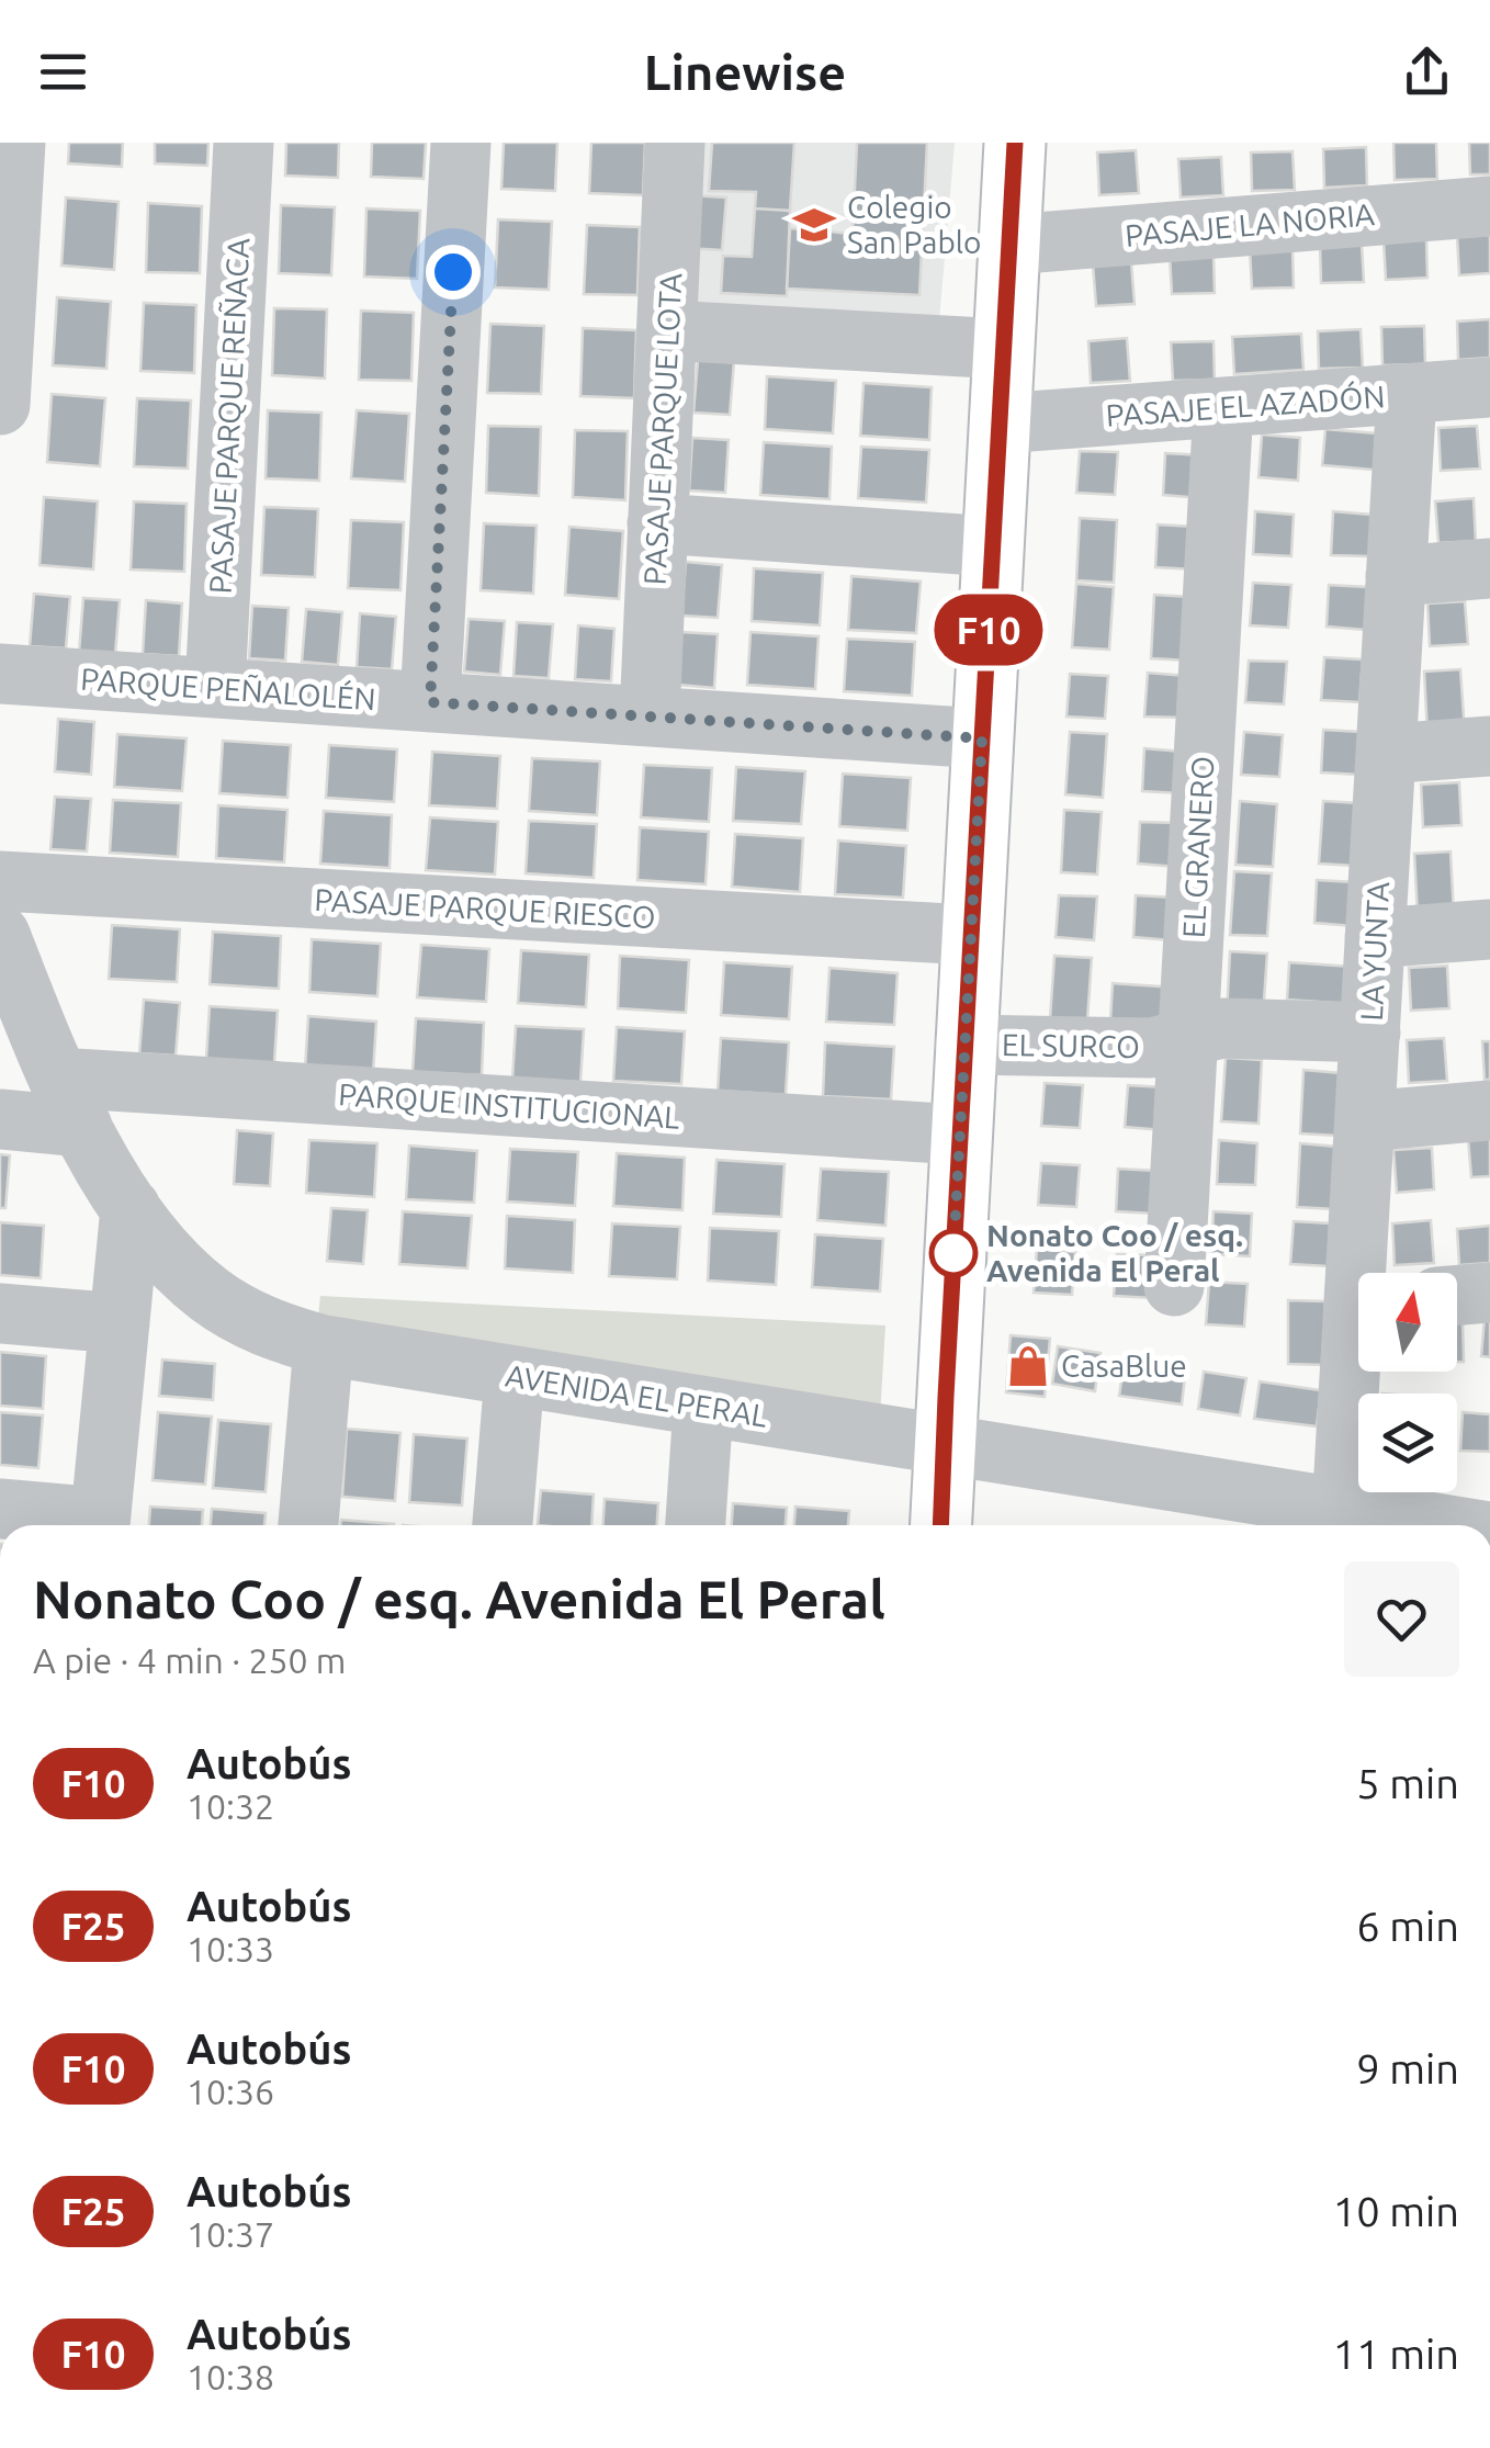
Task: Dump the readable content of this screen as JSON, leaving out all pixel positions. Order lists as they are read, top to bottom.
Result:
{
  "streets": {
    "street": [
      "PASAJE LA NORIA",
      "PASAJE EL AZADÓN",
      "PASAJE PARQUE REÑACA",
      "PASAJE PARQUE LOTA",
      "PARQUE PEÑALOLÉN",
      "EL GRANERO",
      "PASAJE PARQUE RIESCO",
      "LA YUNTA",
      "EL SURCO",
      "PARQUE INSTITUCIONAL",
      "AVENIDA EL PERAL"
    ]
  },
  "crossings": [
    ["PASAJE EL AZADÓN", "EL GRANERO"],
    ["PASAJE EL AZADÓN", "LA YUNTA"],
    ["PASAJE PARQUE REÑACA", "PARQUE PEÑALOLÉN"],
    ["PASAJE PARQUE LOTA", "PARQUE PEÑALOLÉN"],
    ["EL GRANERO", "EL SURCO"],
    ["LA YUNTA", "EL SURCO"],
    ["LA YUNTA", "AVENIDA EL PERAL"],
    ["PARQUE INSTITUCIONAL", "AVENIDA EL PERAL"]
  ],
  "places": {
    "school or university": ["Colegio San Pablo"],
    "other": ["Nonato Coo / esq. Avenida El Peral"],
    "shop": ["CasaBlue"]
  },
  "lines": ["bus line F10"],
  "north": "top",
  "page": {
    "header": "Linewise",
    "on_map": "F10",
    "heading": ["Nonato Coo / esq. Avenida El Peral", "A pie · 4 min · 250 m"],
    "list": [
      {
        "mark": "F10",
        "name": "Autobús",
        "note": "10:32",
        "value": "5 min"
      },
      {
        "mark": "F25",
        "name": "Autobús",
        "note": "10:33",
        "value": "6 min"
      },
      {
        "mark": "F10",
        "name": "Autobús",
        "note": "10:36",
        "value": "9 min"
      },
      {
        "mark": "F25",
        "name": "Autobús",
        "note": "10:37",
        "value": "10 min"
      },
      {
        "mark": "F10",
        "name": "Autobús",
        "note": "10:38",
        "value": "11 min"
      }
    ]
  }
}
